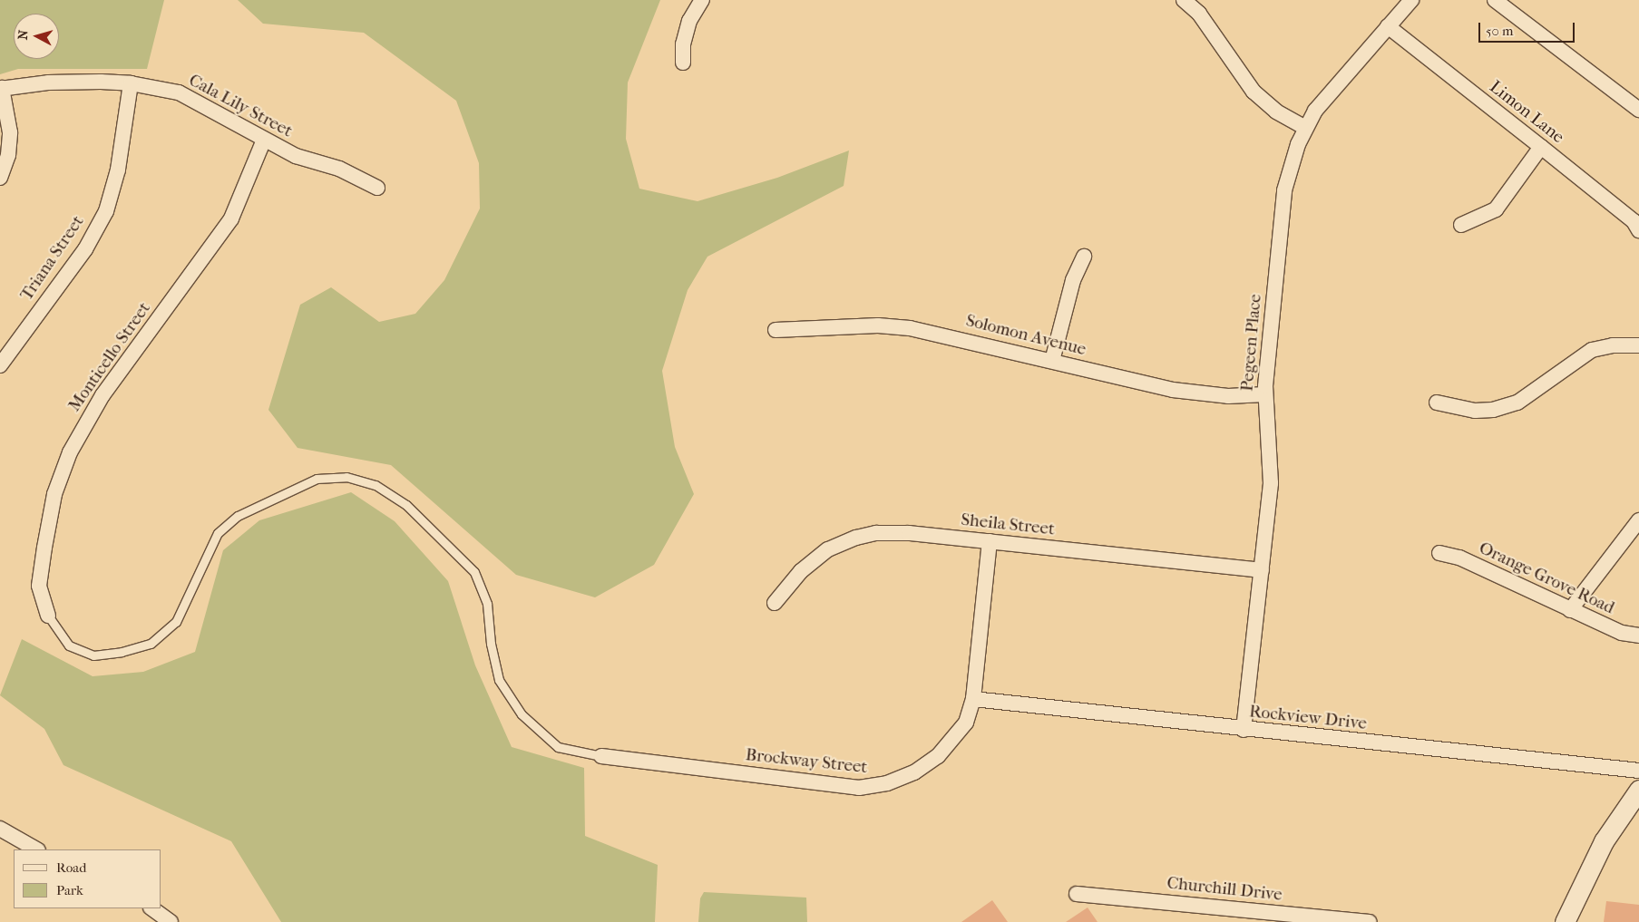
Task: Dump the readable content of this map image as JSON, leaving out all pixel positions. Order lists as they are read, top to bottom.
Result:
{
  "streets": {
    "street": [
      "Cala Lily Street",
      "Limon Lane",
      "Triana Street",
      "Solomon Avenue",
      "Pegeen Place",
      "Monticello Street",
      "Sheila Street",
      "Orange Grove Road",
      "Rockview Drive",
      "Brockway Street",
      "Churchill Drive"
    ]
  },
  "crossings": [
    ["Cala Lily Street", "Triana Street"],
    ["Cala Lily Street", "Monticello Street"],
    ["Limon Lane", "Pegeen Place"],
    ["Solomon Avenue", "Pegeen Place"],
    ["Pegeen Place", "Sheila Street"],
    ["Pegeen Place", "Rockview Drive"],
    ["Sheila Street", "Brockway Street"],
    ["Rockview Drive", "Brockway Street"]
  ],
  "legend": ["Road", "Park"],
  "scale_bar": "50 m",
  "north": "left"
}
